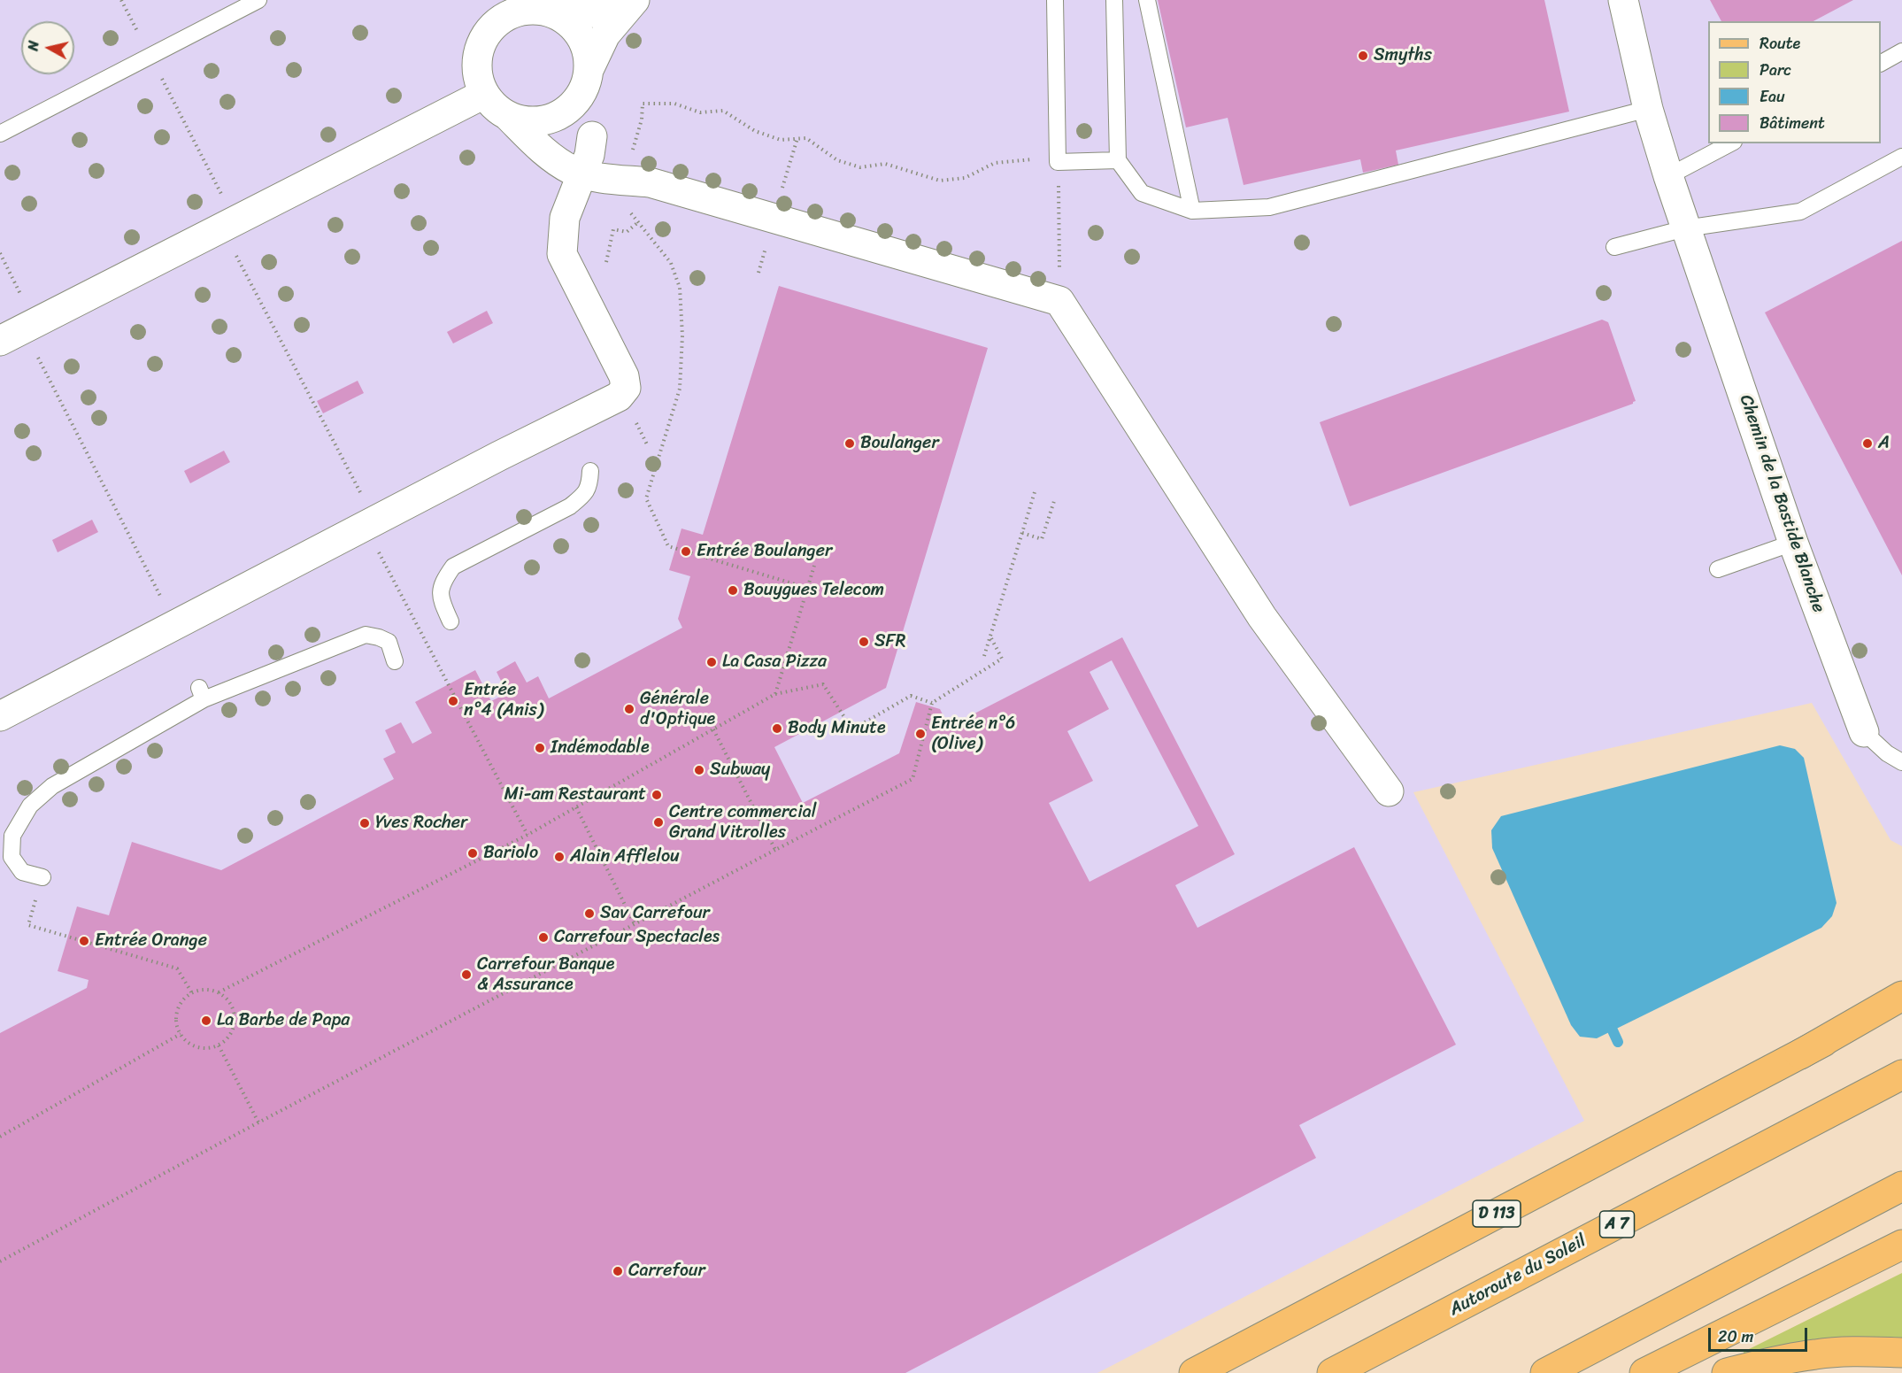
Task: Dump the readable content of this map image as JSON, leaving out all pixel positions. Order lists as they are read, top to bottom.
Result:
{
  "streets": {
    "main road": ["D 113", "A 7", "Autoroute du Soleil"],
    "street": ["Chemin de la Bastide Blanche"]
  },
  "places": [
    "Smyths",
    "Boulanger",
    "A",
    "Entrée Boulanger",
    "Bouygues Telecom",
    "SFR",
    "La Casa Pizza",
    "Entrée n°4 (Anis)",
    "Générale d'Optique",
    "Body Minute",
    "Entrée n°6 (Olive)",
    "Indémodable",
    "Subway",
    "Mi-am Restaurant",
    "Centre commercial Grand Vitrolles",
    "Yves Rocher",
    "Bariolo",
    "Alain Afflelou",
    "Sav Carrefour",
    "Carrefour Spectacles",
    "Entrée Orange",
    "Carrefour Banque & Assurance",
    "La Barbe de Papa",
    "Carrefour"
  ],
  "legend": [
    "Route",
    "Parc",
    "Eau",
    "Bâtiment"
  ],
  "scale_bar": "20 m",
  "north": "left"
}
